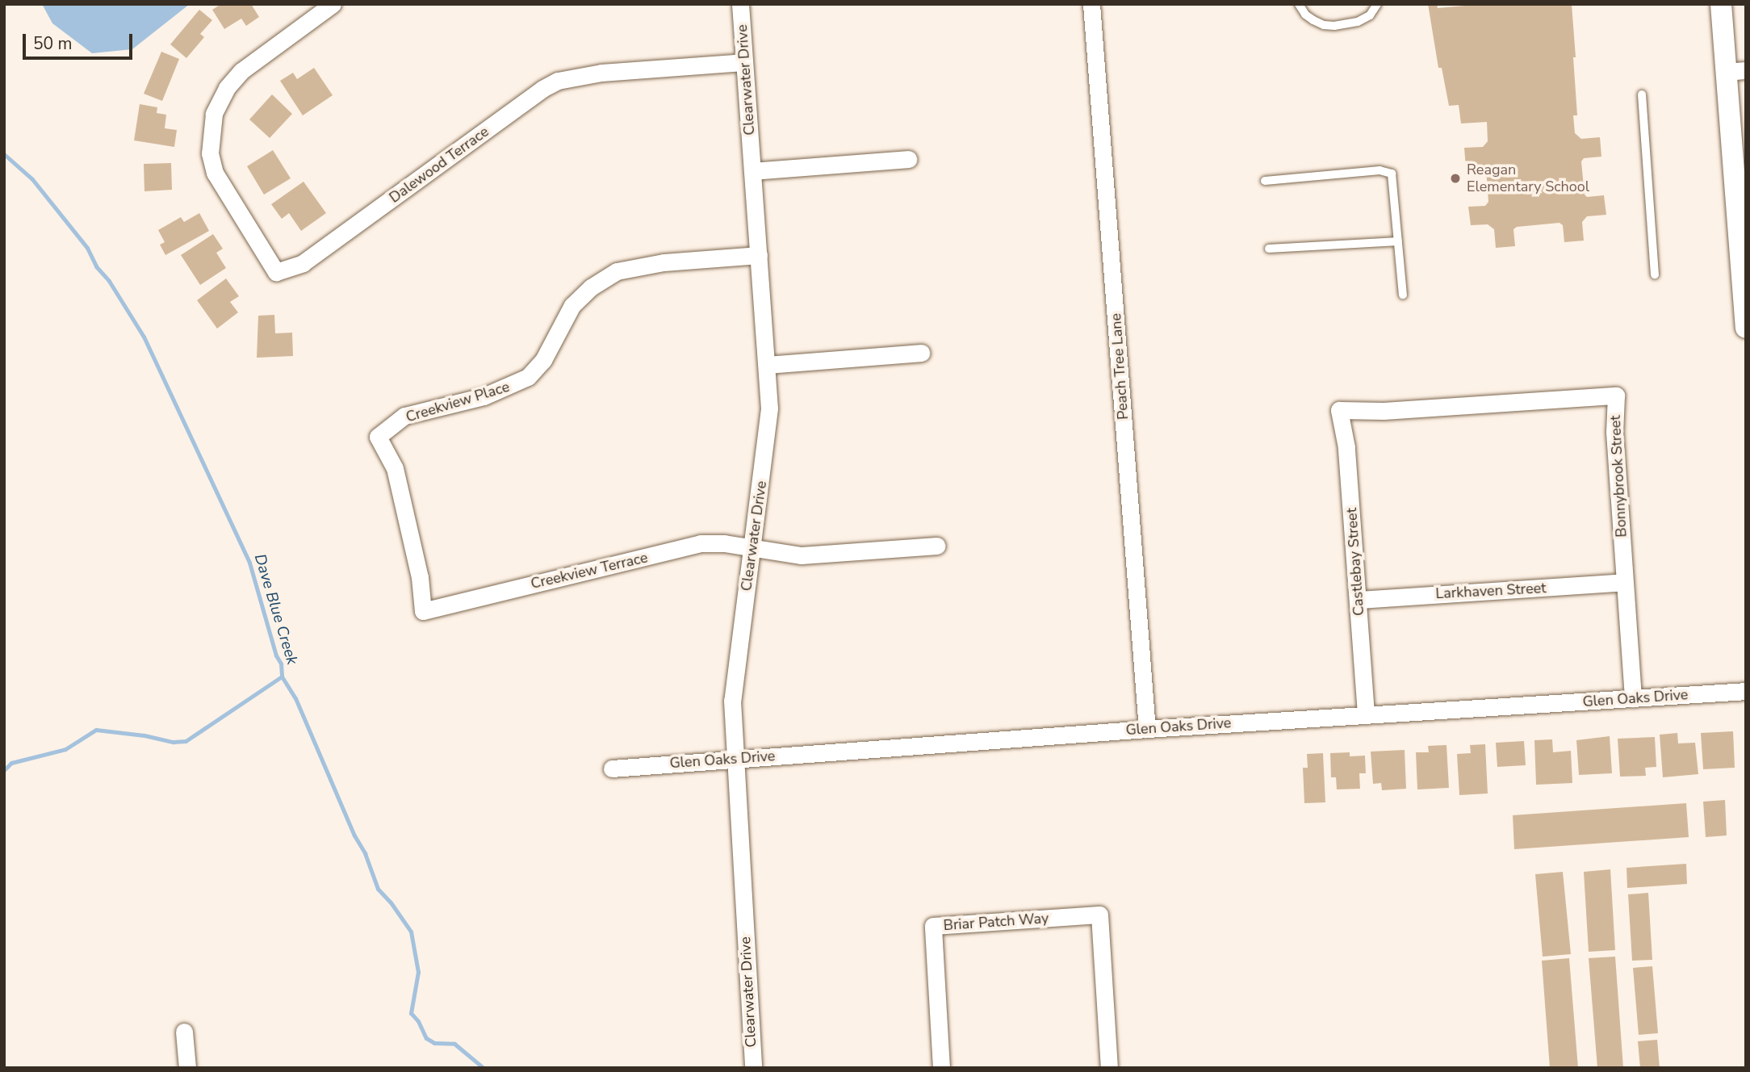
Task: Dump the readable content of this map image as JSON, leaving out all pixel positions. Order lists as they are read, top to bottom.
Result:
{
  "streets": {
    "street": [
      "Clearwater Drive",
      "Dalewood Terrace",
      "Peach Tree Lane",
      "Creekview Place",
      "Bonnybrook Street",
      "Castlebay Street",
      "Creekview Terrace",
      "Larkhaven Street",
      "Glen Oaks Drive",
      "Briar Patch Way"
    ]
  },
  "crossings": [
    ["Clearwater Drive", "Dalewood Terrace"],
    ["Clearwater Drive", "Creekview Place"],
    ["Clearwater Drive", "Creekview Terrace"],
    ["Clearwater Drive", "Glen Oaks Drive"],
    ["Peach Tree Lane", "Glen Oaks Drive"],
    ["Creekview Place", "Creekview Terrace"],
    ["Bonnybrook Street", "Castlebay Street"],
    ["Bonnybrook Street", "Larkhaven Street"],
    ["Bonnybrook Street", "Glen Oaks Drive"],
    ["Castlebay Street", "Larkhaven Street"],
    ["Castlebay Street", "Glen Oaks Drive"]
  ],
  "water": ["Dave Blue Creek"],
  "places": ["Reagan Elementary School"],
  "scale_bar": "50 m"
}
